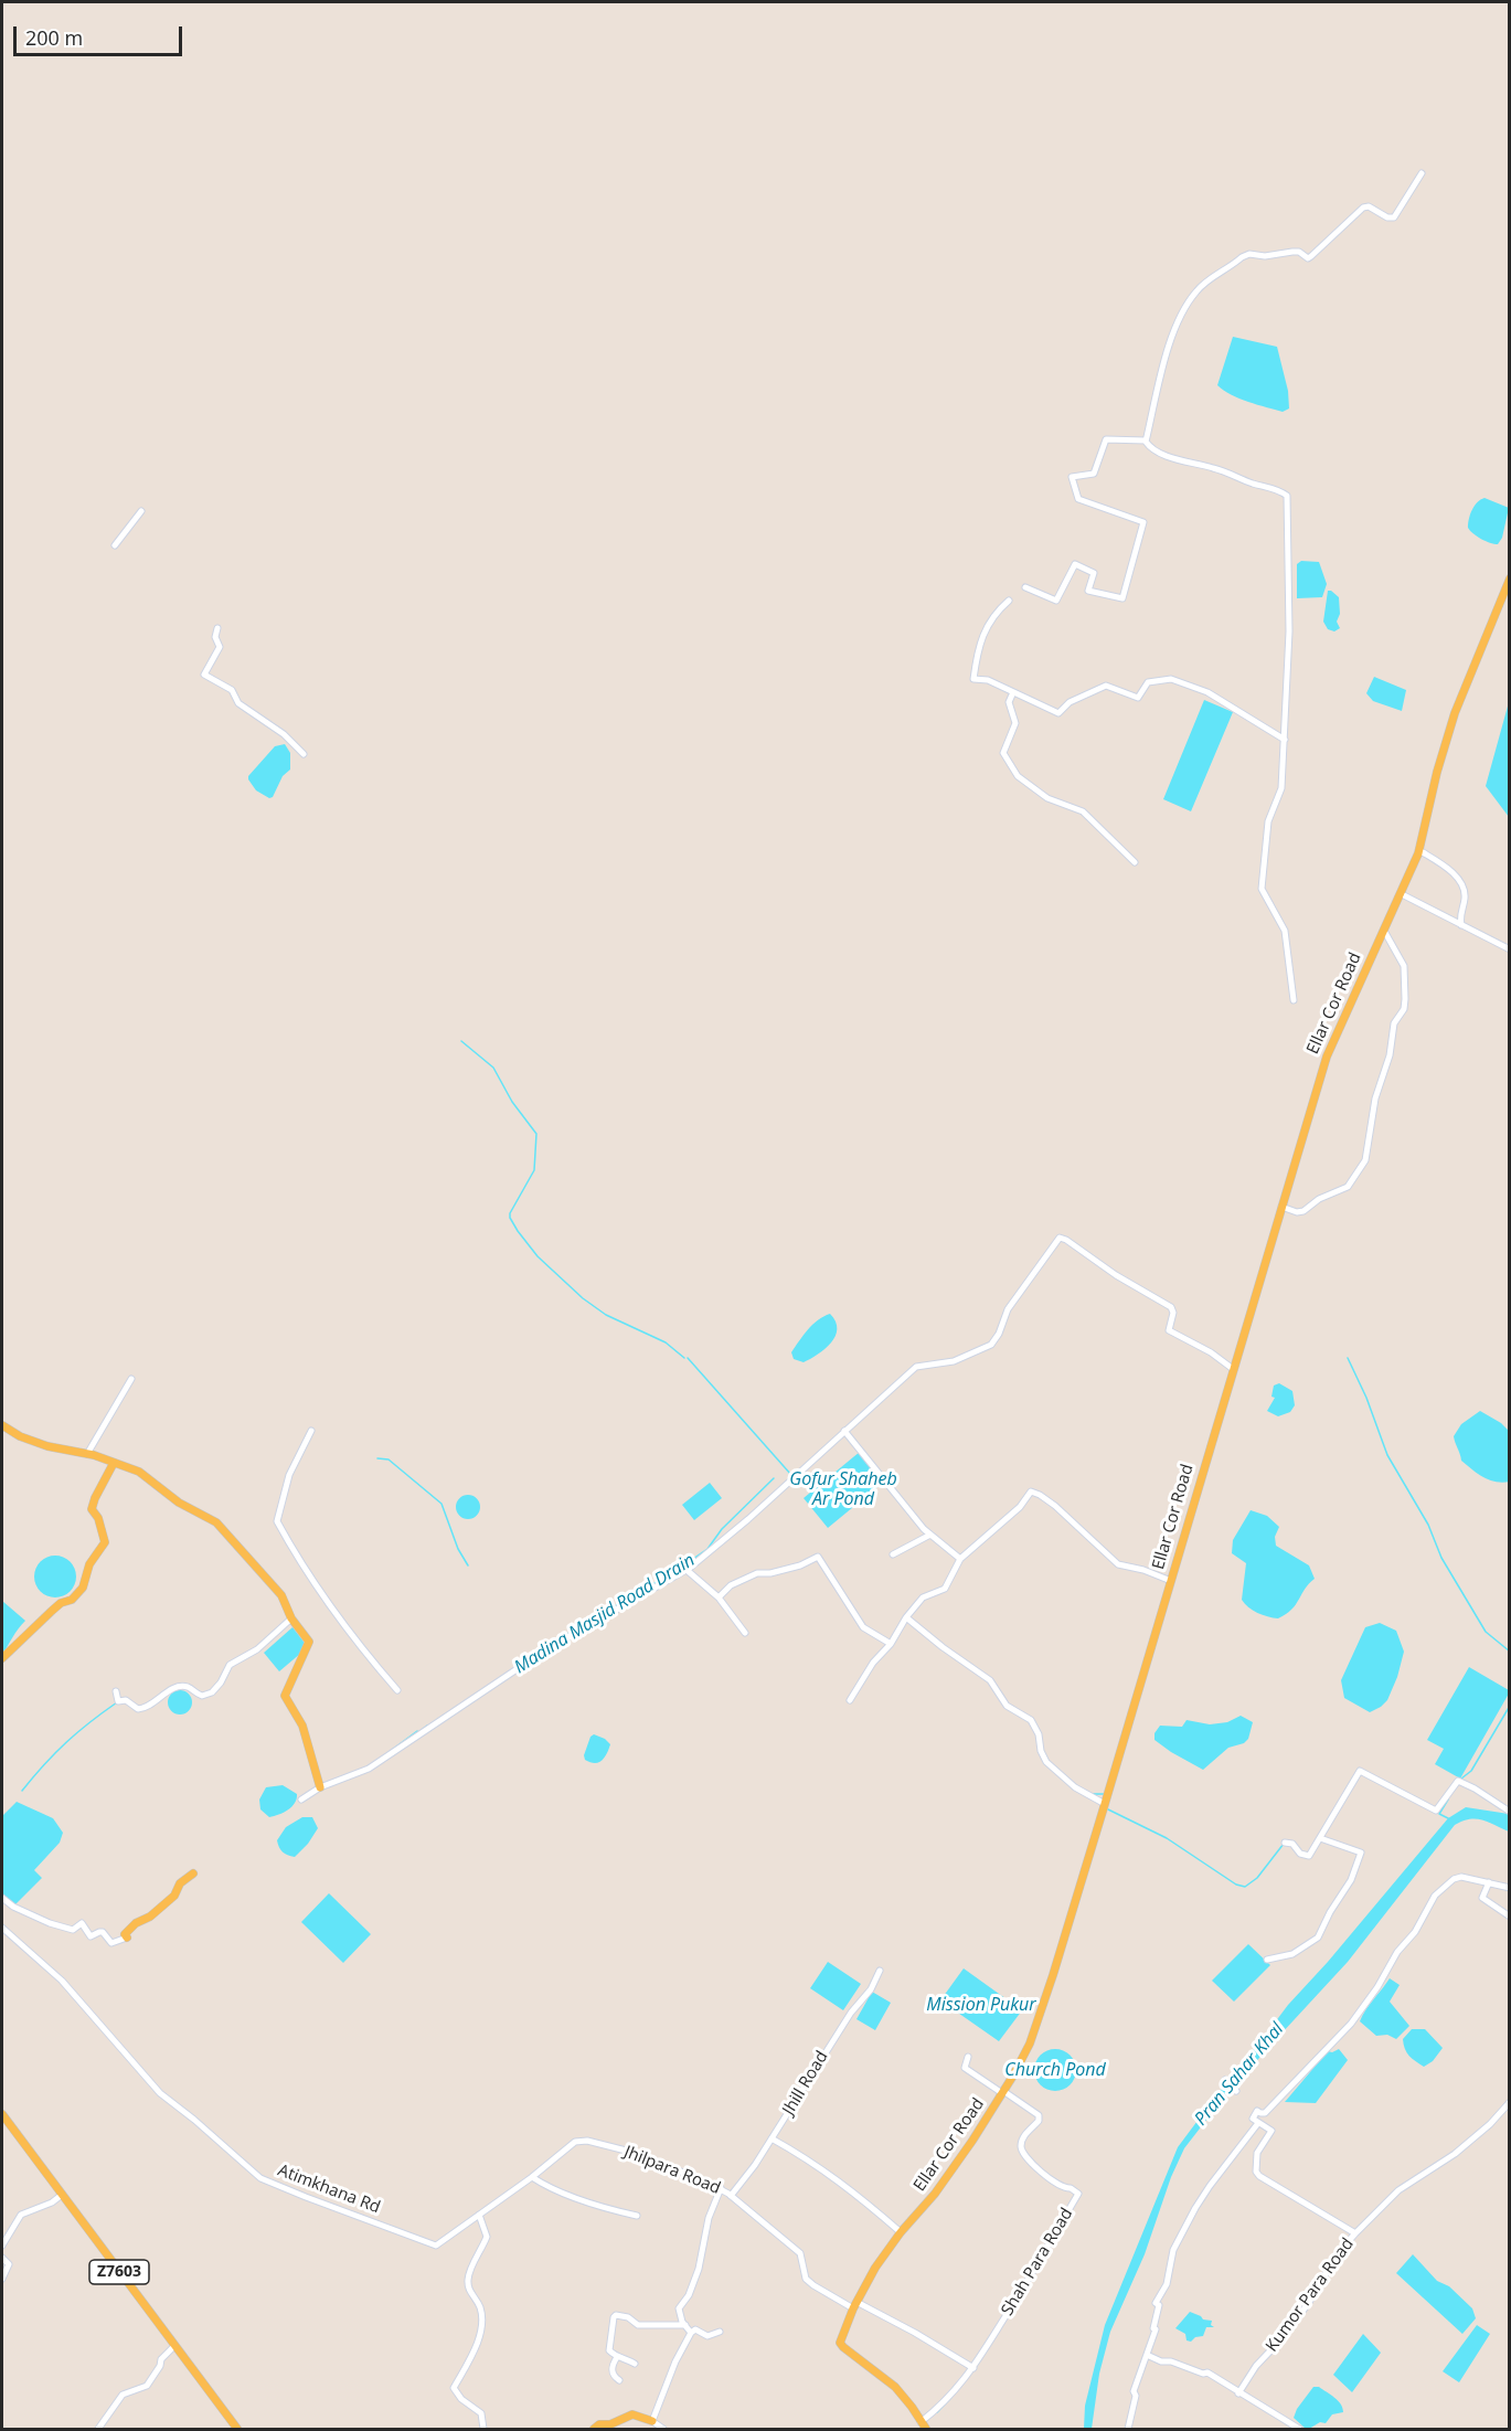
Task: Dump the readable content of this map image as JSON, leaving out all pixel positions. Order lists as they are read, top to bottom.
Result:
{
  "streets": {
    "main road": ["Ellar Cor Road", "Z7603"],
    "street": [
      "Jhill Road",
      "Jhilpara Road",
      "Atimkhana Rd",
      "Shah Para Road",
      "Kumor Para Road"
    ]
  },
  "crossings": [
    ["Ellar Cor Road", "Jhilpara Road"],
    ["Ellar Cor Road", "Shah Para Road"],
    ["Jhill Road", "Jhilpara Road"],
    ["Jhilpara Road", "Atimkhana Rd"],
    ["Jhilpara Road", "Shah Para Road"]
  ],
  "water": [
    "Gofur Shaheb Ar Pond",
    "Madina Masjid Road Drain",
    "Mission Pukur",
    "Church Pond",
    "Pran Sahar Khal"
  ],
  "scale_bar": "200 m"
}
